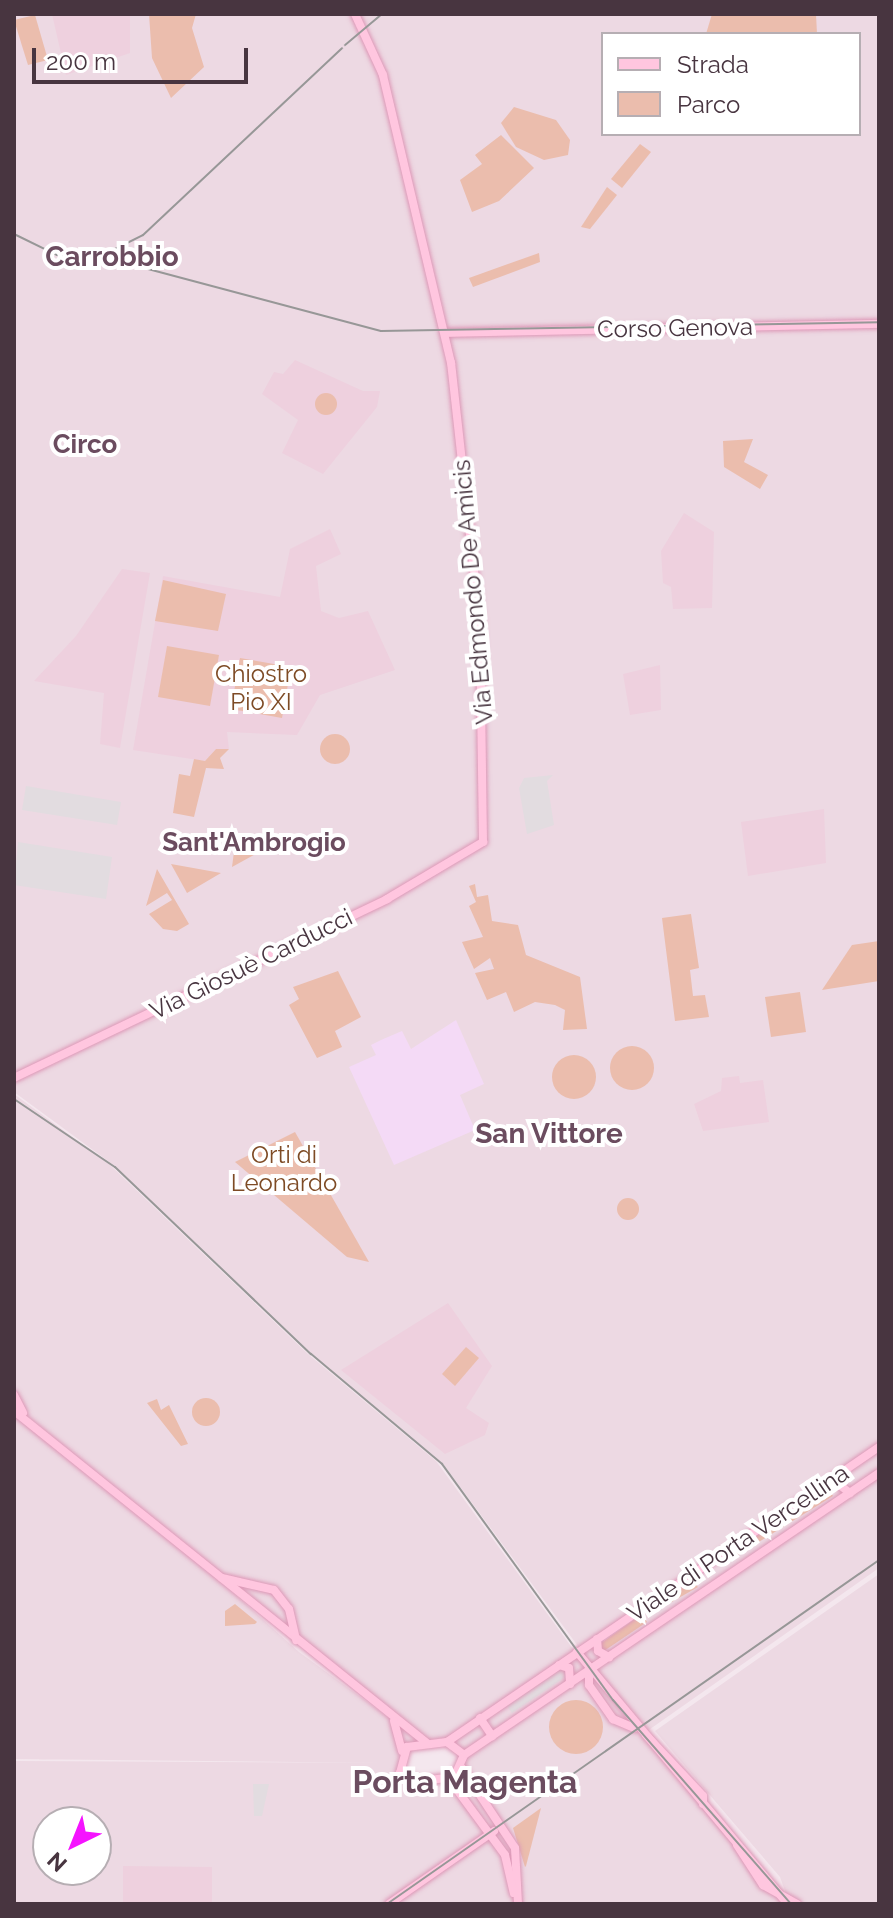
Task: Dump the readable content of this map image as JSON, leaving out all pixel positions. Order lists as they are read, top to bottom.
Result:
{
  "streets": {
    "street": [
      "Corso Genova",
      "Via Edmondo De Amicis",
      "Via Giosuè Carducci",
      "Viale di Porta Vercellina"
    ]
  },
  "crossings": [
    ["Corso Genova", "Via Edmondo De Amicis"],
    ["Via Edmondo De Amicis", "Via Giosuè Carducci"]
  ],
  "districts": [
    "Carrobbio",
    "Circo",
    "Sant'Ambrogio",
    "San Vittore",
    "Porta Magenta"
  ],
  "parks": ["Chiostro Pio XI", "Orti di Leonardo"],
  "legend": ["Strada", "Parco"],
  "scale_bar": "200 m",
  "north": "bottom left"
}
